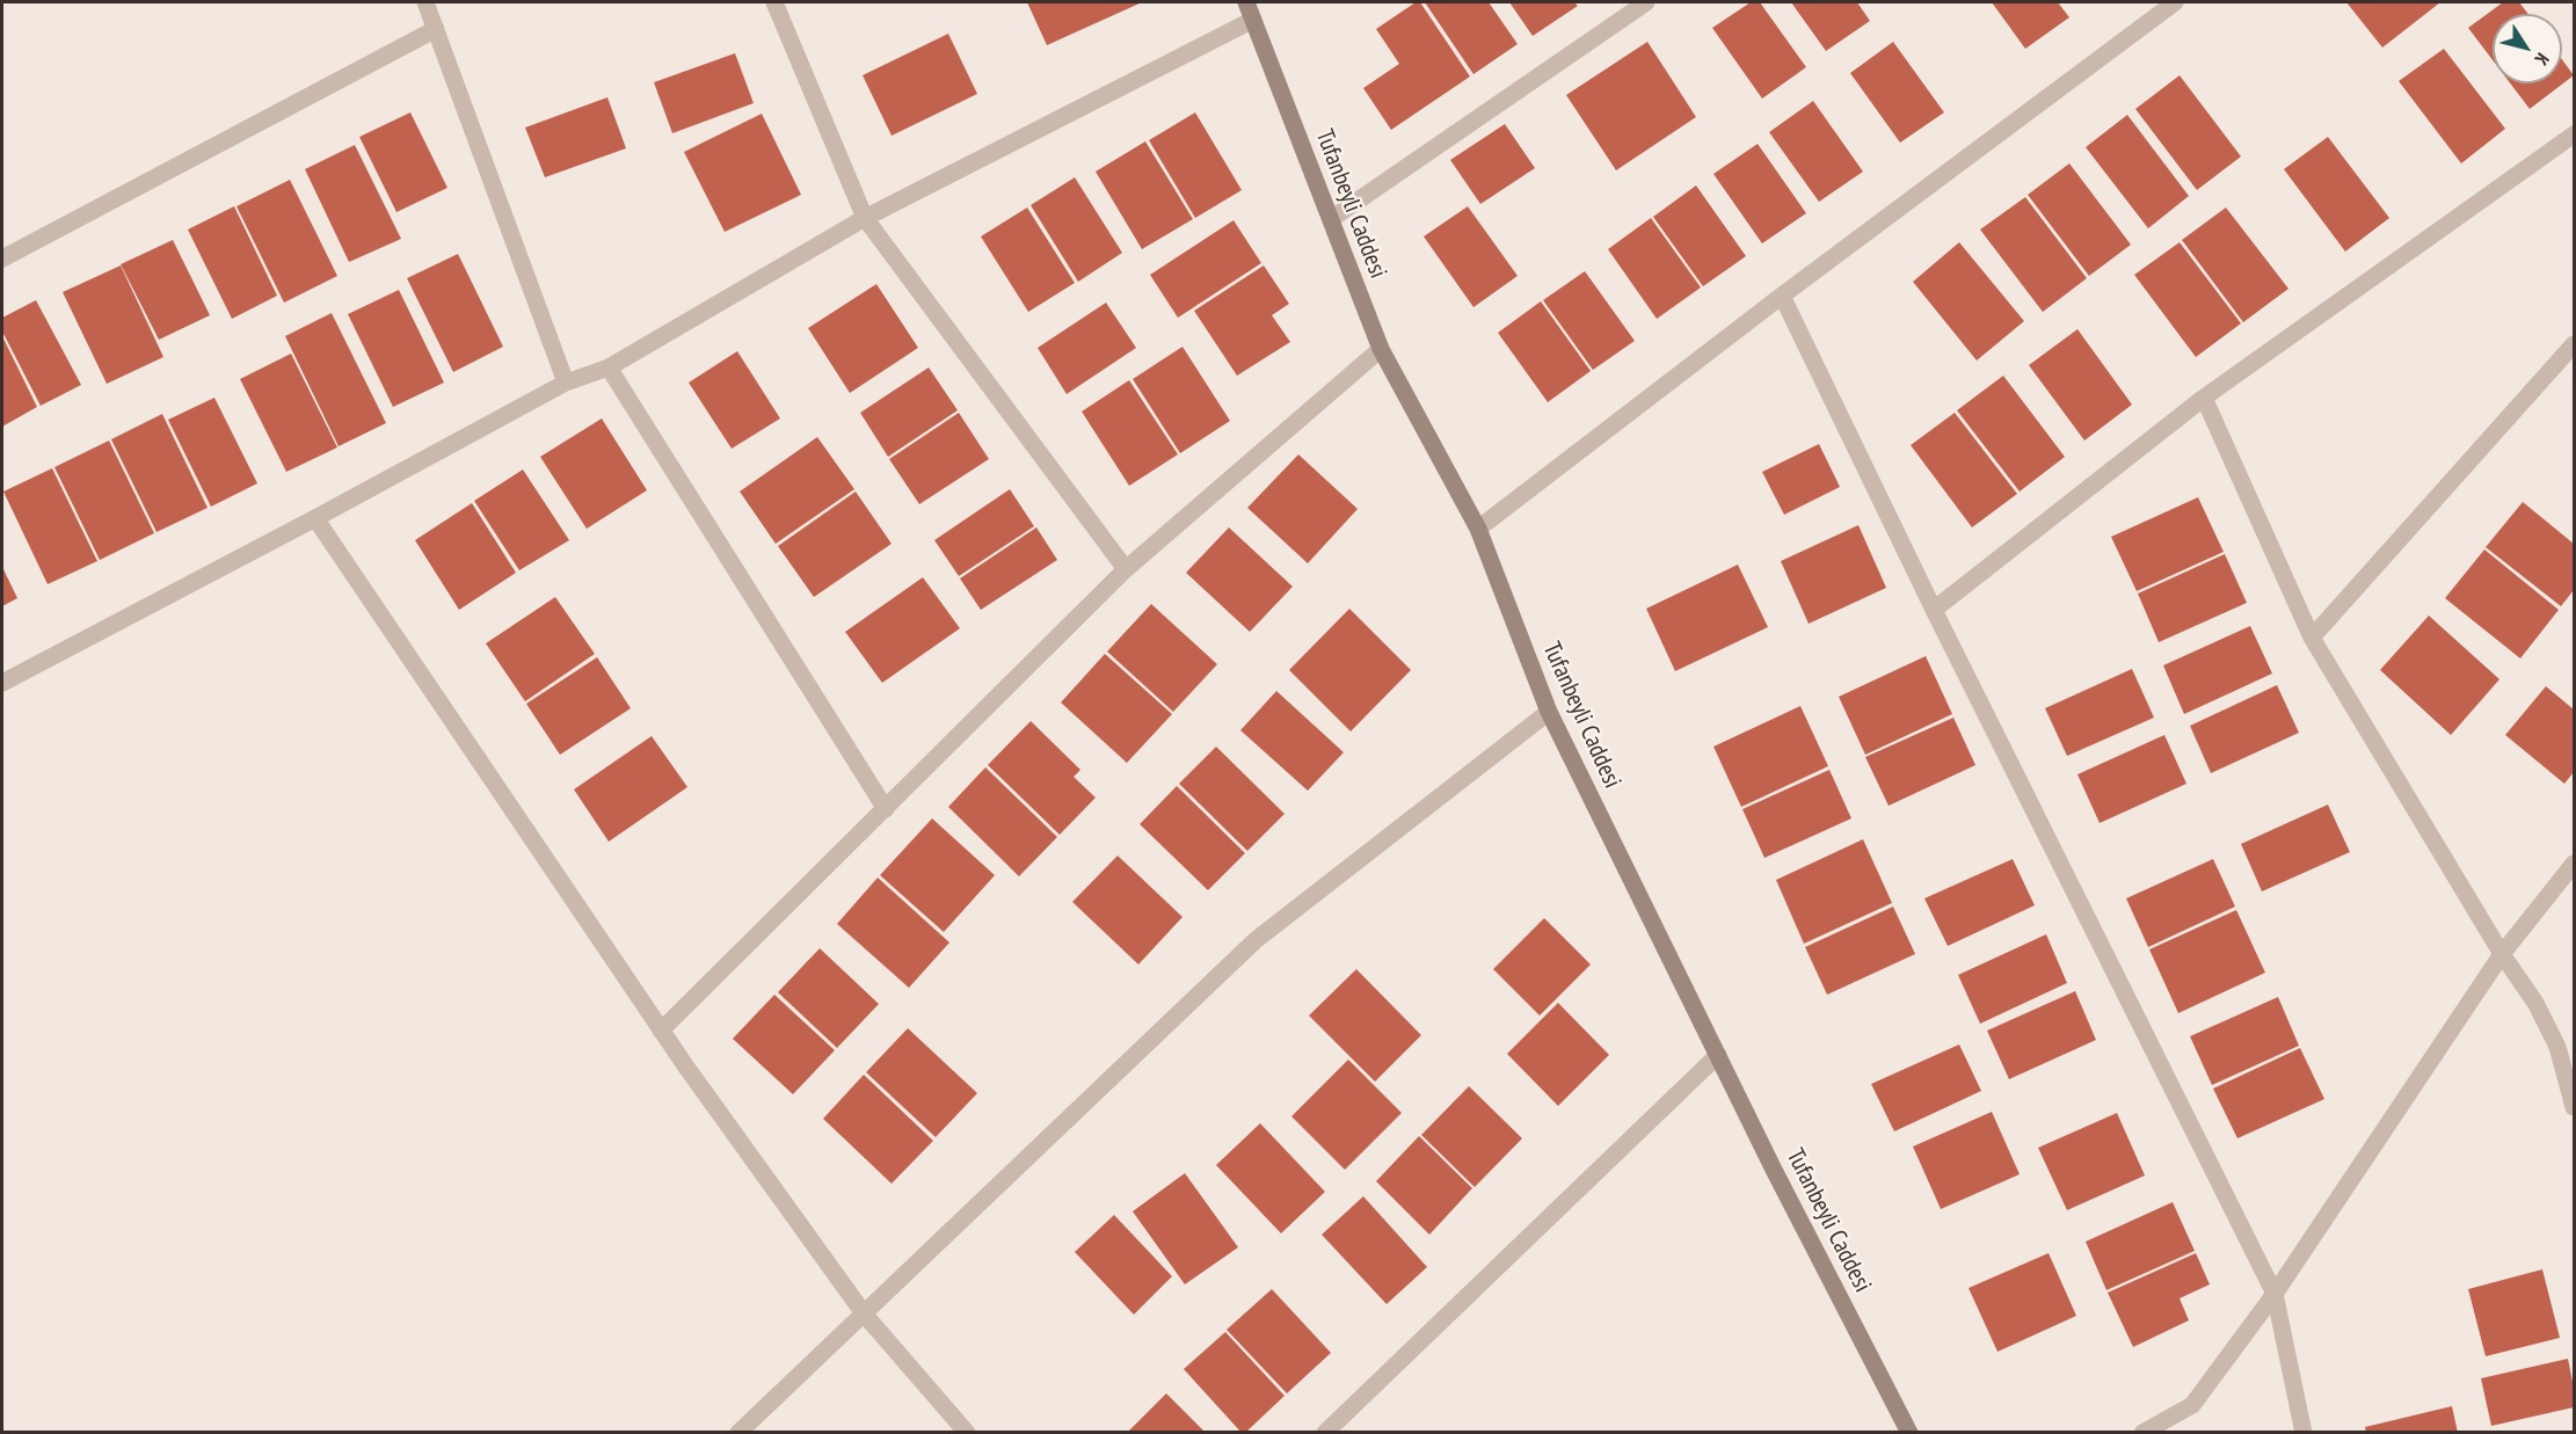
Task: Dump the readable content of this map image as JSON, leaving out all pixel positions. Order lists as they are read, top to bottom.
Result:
{
  "streets": {
    "street": ["Tufanbeyli Caddesi"]
  },
  "north": "bottom right"
}
